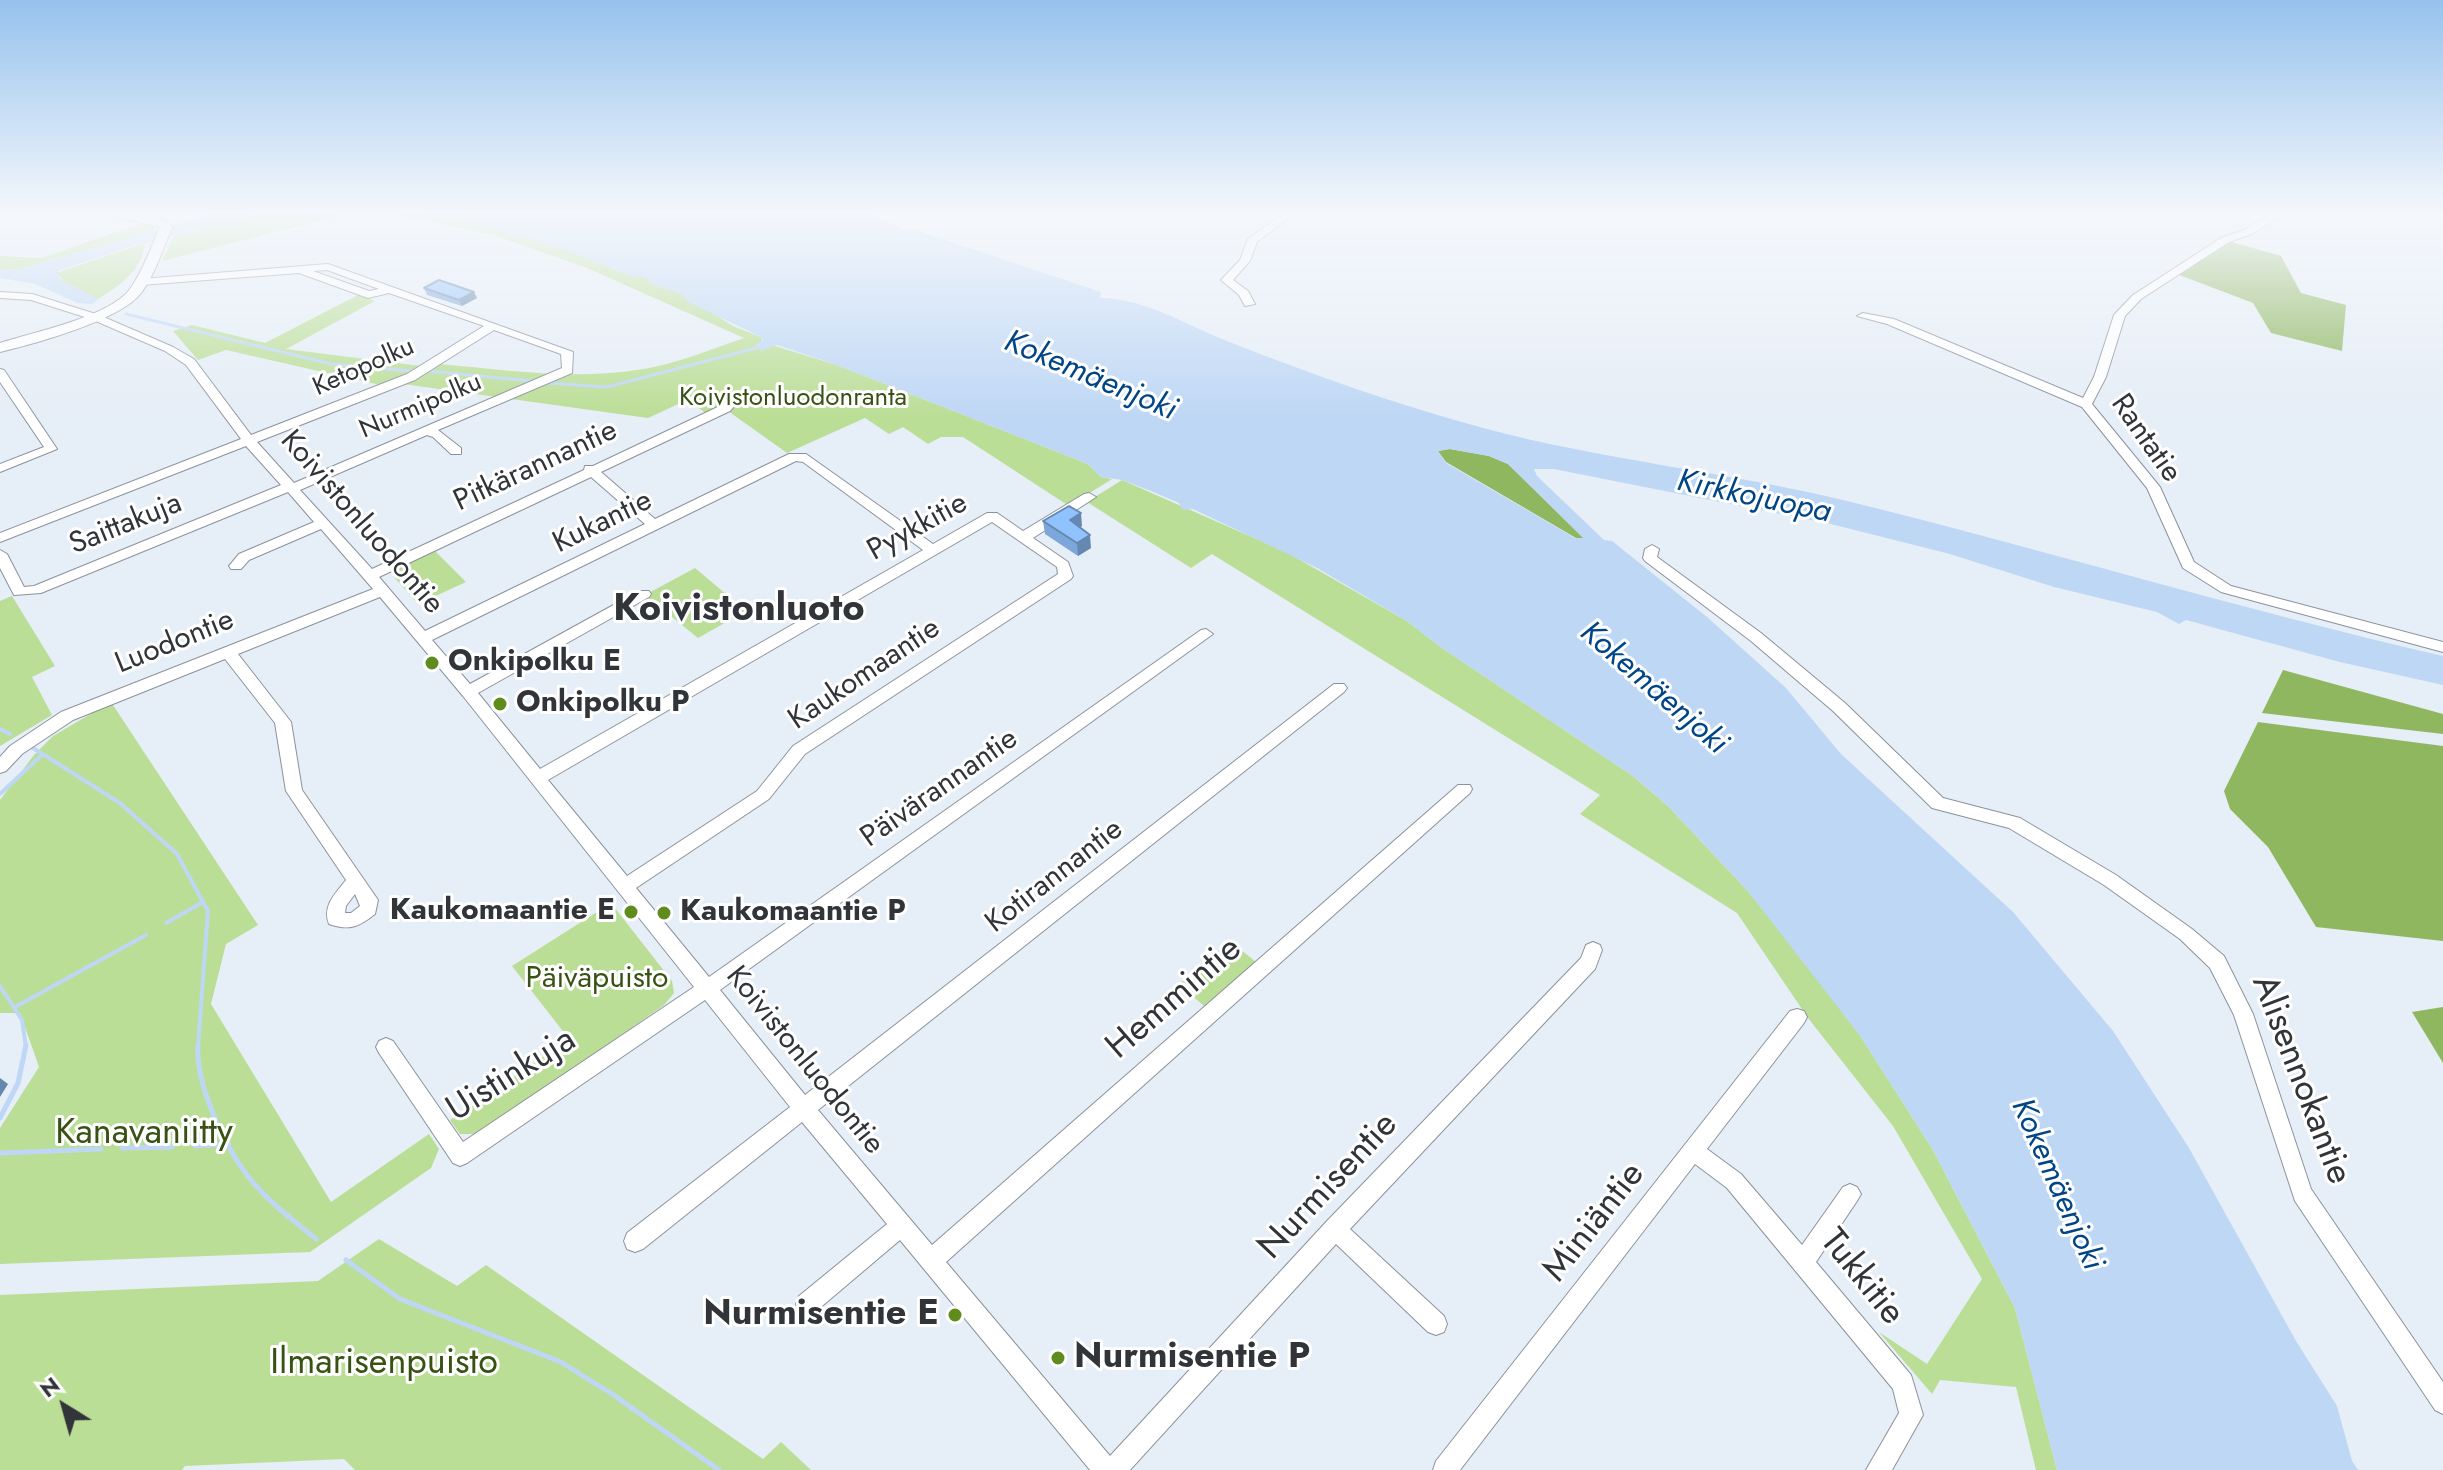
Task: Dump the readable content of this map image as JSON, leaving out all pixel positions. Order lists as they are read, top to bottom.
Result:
{
  "streets": {
    "street": [
      "Ketopolku",
      "Nurmipolku",
      "Rantatie",
      "Pitkärannantie",
      "Koivistonluodontie",
      "Kukantie",
      "Saittakuja",
      "Pyykkitie",
      "Luodontie",
      "Kaukomaantie",
      "Päivärannantie",
      "Kotirannantie",
      "Hemmintie",
      "Uistinkuja",
      "Alisennokantie",
      "Nurmisentie",
      "Miniäntie",
      "Tukkitie"
    ]
  },
  "crossings": [
    ["Ketopolku", "Nurmipolku"],
    ["Ketopolku", "Koivistonluodontie"],
    ["Ketopolku", "Saittakuja"],
    ["Nurmipolku", "Koivistonluodontie"],
    ["Nurmipolku", "Saittakuja"],
    ["Pitkärannantie", "Koivistonluodontie"],
    ["Pitkärannantie", "Luodontie"],
    ["Koivistonluodontie", "Kukantie"],
    ["Koivistonluodontie", "Saittakuja"],
    ["Koivistonluodontie", "Pyykkitie"],
    ["Koivistonluodontie", "Luodontie"],
    ["Koivistonluodontie", "Kaukomaantie"],
    ["Koivistonluodontie", "Päivärannantie"],
    ["Koivistonluodontie", "Kotirannantie"],
    ["Koivistonluodontie", "Hemmintie"],
    ["Koivistonluodontie", "Uistinkuja"],
    ["Kukantie", "Pyykkitie"],
    ["Pyykkitie", "Kaukomaantie"],
    ["Päivärannantie", "Uistinkuja"],
    ["Miniäntie", "Tukkitie"]
  ],
  "districts": ["Koivistonluoto"],
  "water": ["Kokemäenjoki", "Kirkkojuopa"],
  "parks": [
    "Koivistonluodonranta",
    "Päiväpuisto",
    "Kanavaniitty",
    "Ilmarisenpuisto"
  ],
  "places": [
    "Onkipolku E",
    "Onkipolku P",
    "Kaukomaantie E",
    "Kaukomaantie P",
    "Nurmisentie E",
    "Nurmisentie P"
  ],
  "north": "top left"
}
